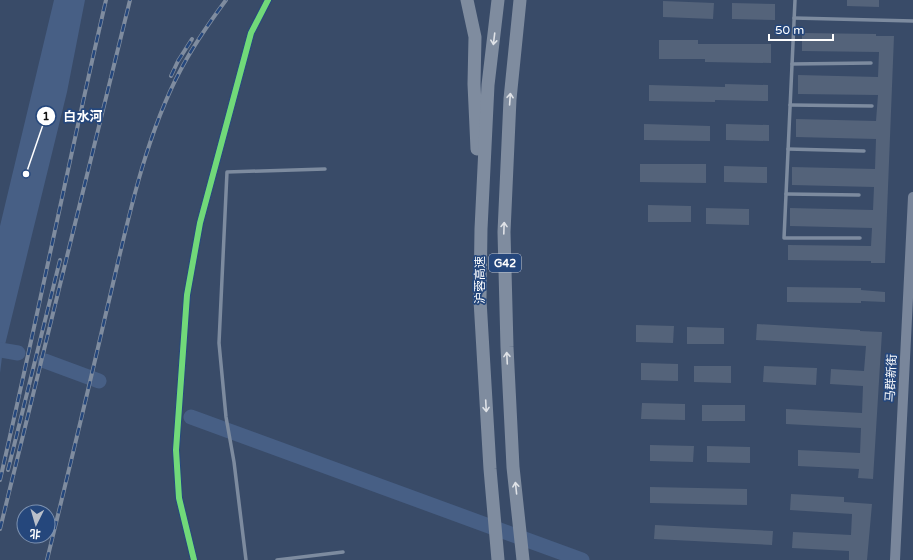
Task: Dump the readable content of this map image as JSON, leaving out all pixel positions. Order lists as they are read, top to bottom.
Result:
{
  "streets": {
    "highway": ["G42", "沪蓉高速"],
    "main road": ["马群新街"]
  },
  "places": ["白水河"],
  "scale_bar": "50 m",
  "north": "bottom"
}
